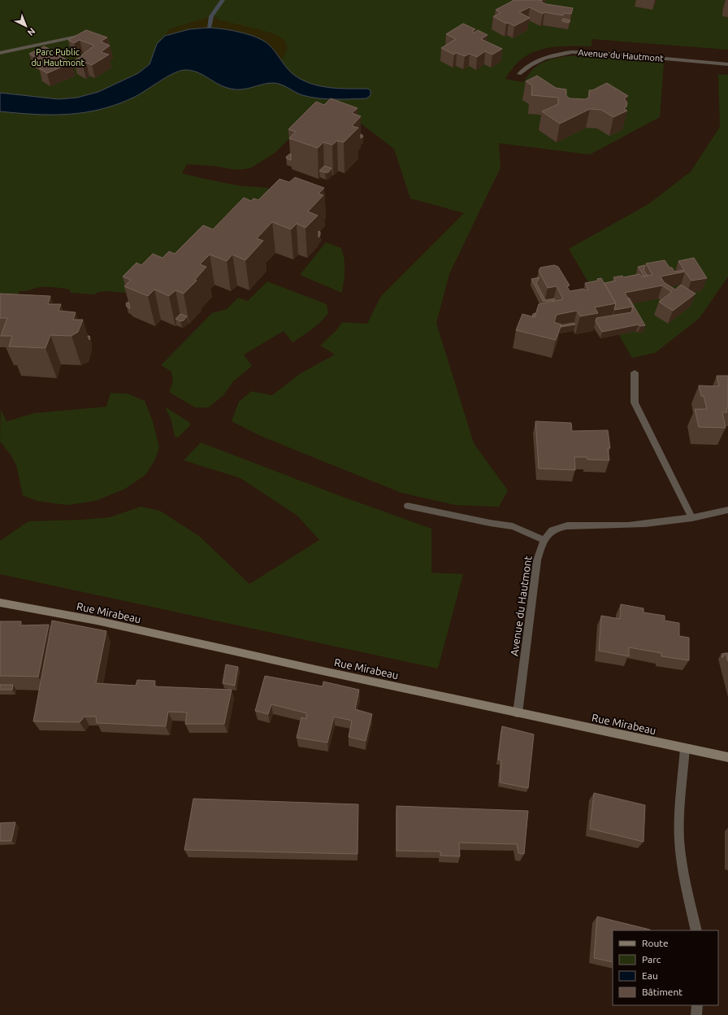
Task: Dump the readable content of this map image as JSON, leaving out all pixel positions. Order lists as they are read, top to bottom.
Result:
{
  "streets": {
    "main road": ["Rue Mirabeau"],
    "street": ["Avenue du Hautmont"]
  },
  "crossings": [
    ["Avenue du Hautmont", "Rue Mirabeau"]
  ],
  "parks": ["Parc Public du Hautmont"],
  "legend": [
    "Route",
    "Parc",
    "Eau",
    "Bâtiment"
  ],
  "north": "bottom right"
}
